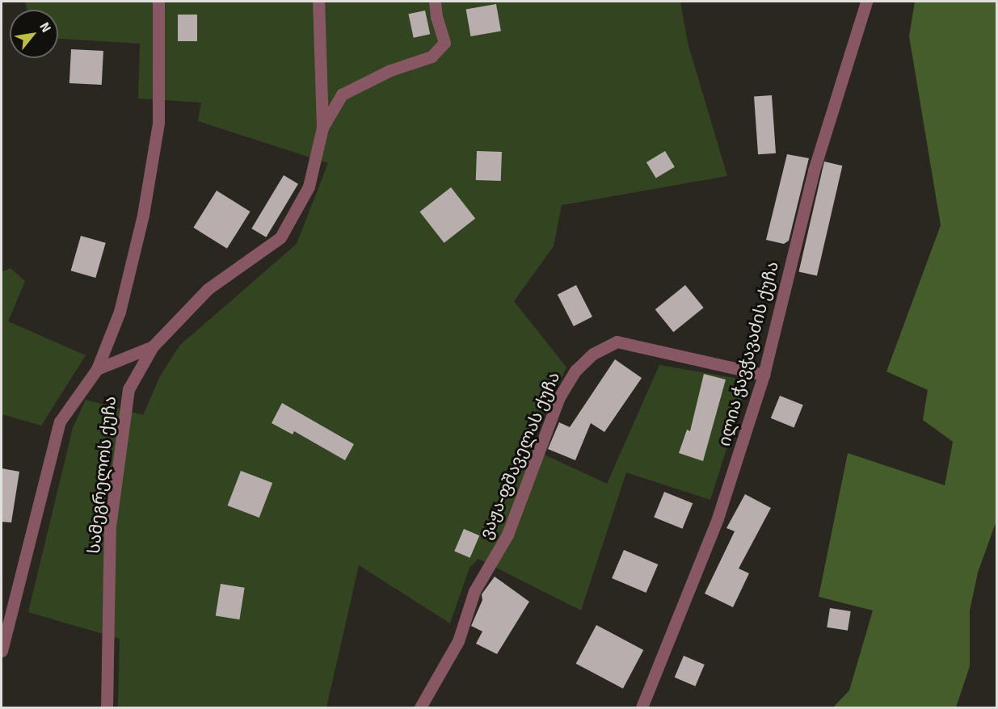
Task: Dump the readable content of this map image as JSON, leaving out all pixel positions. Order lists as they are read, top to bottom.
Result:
{
  "streets": {
    "street": ["ილია ჭავჭავაძის ქუჩა", "ვაჟა-ფშაველას ქუჩა", "სამეგრელოს ქუჩა"]
  },
  "crossings": [
    ["ილია ჭავჭავაძის ქუჩა", "ვაჟა-ფშაველას ქუჩა"]
  ],
  "north": "top right"
}
